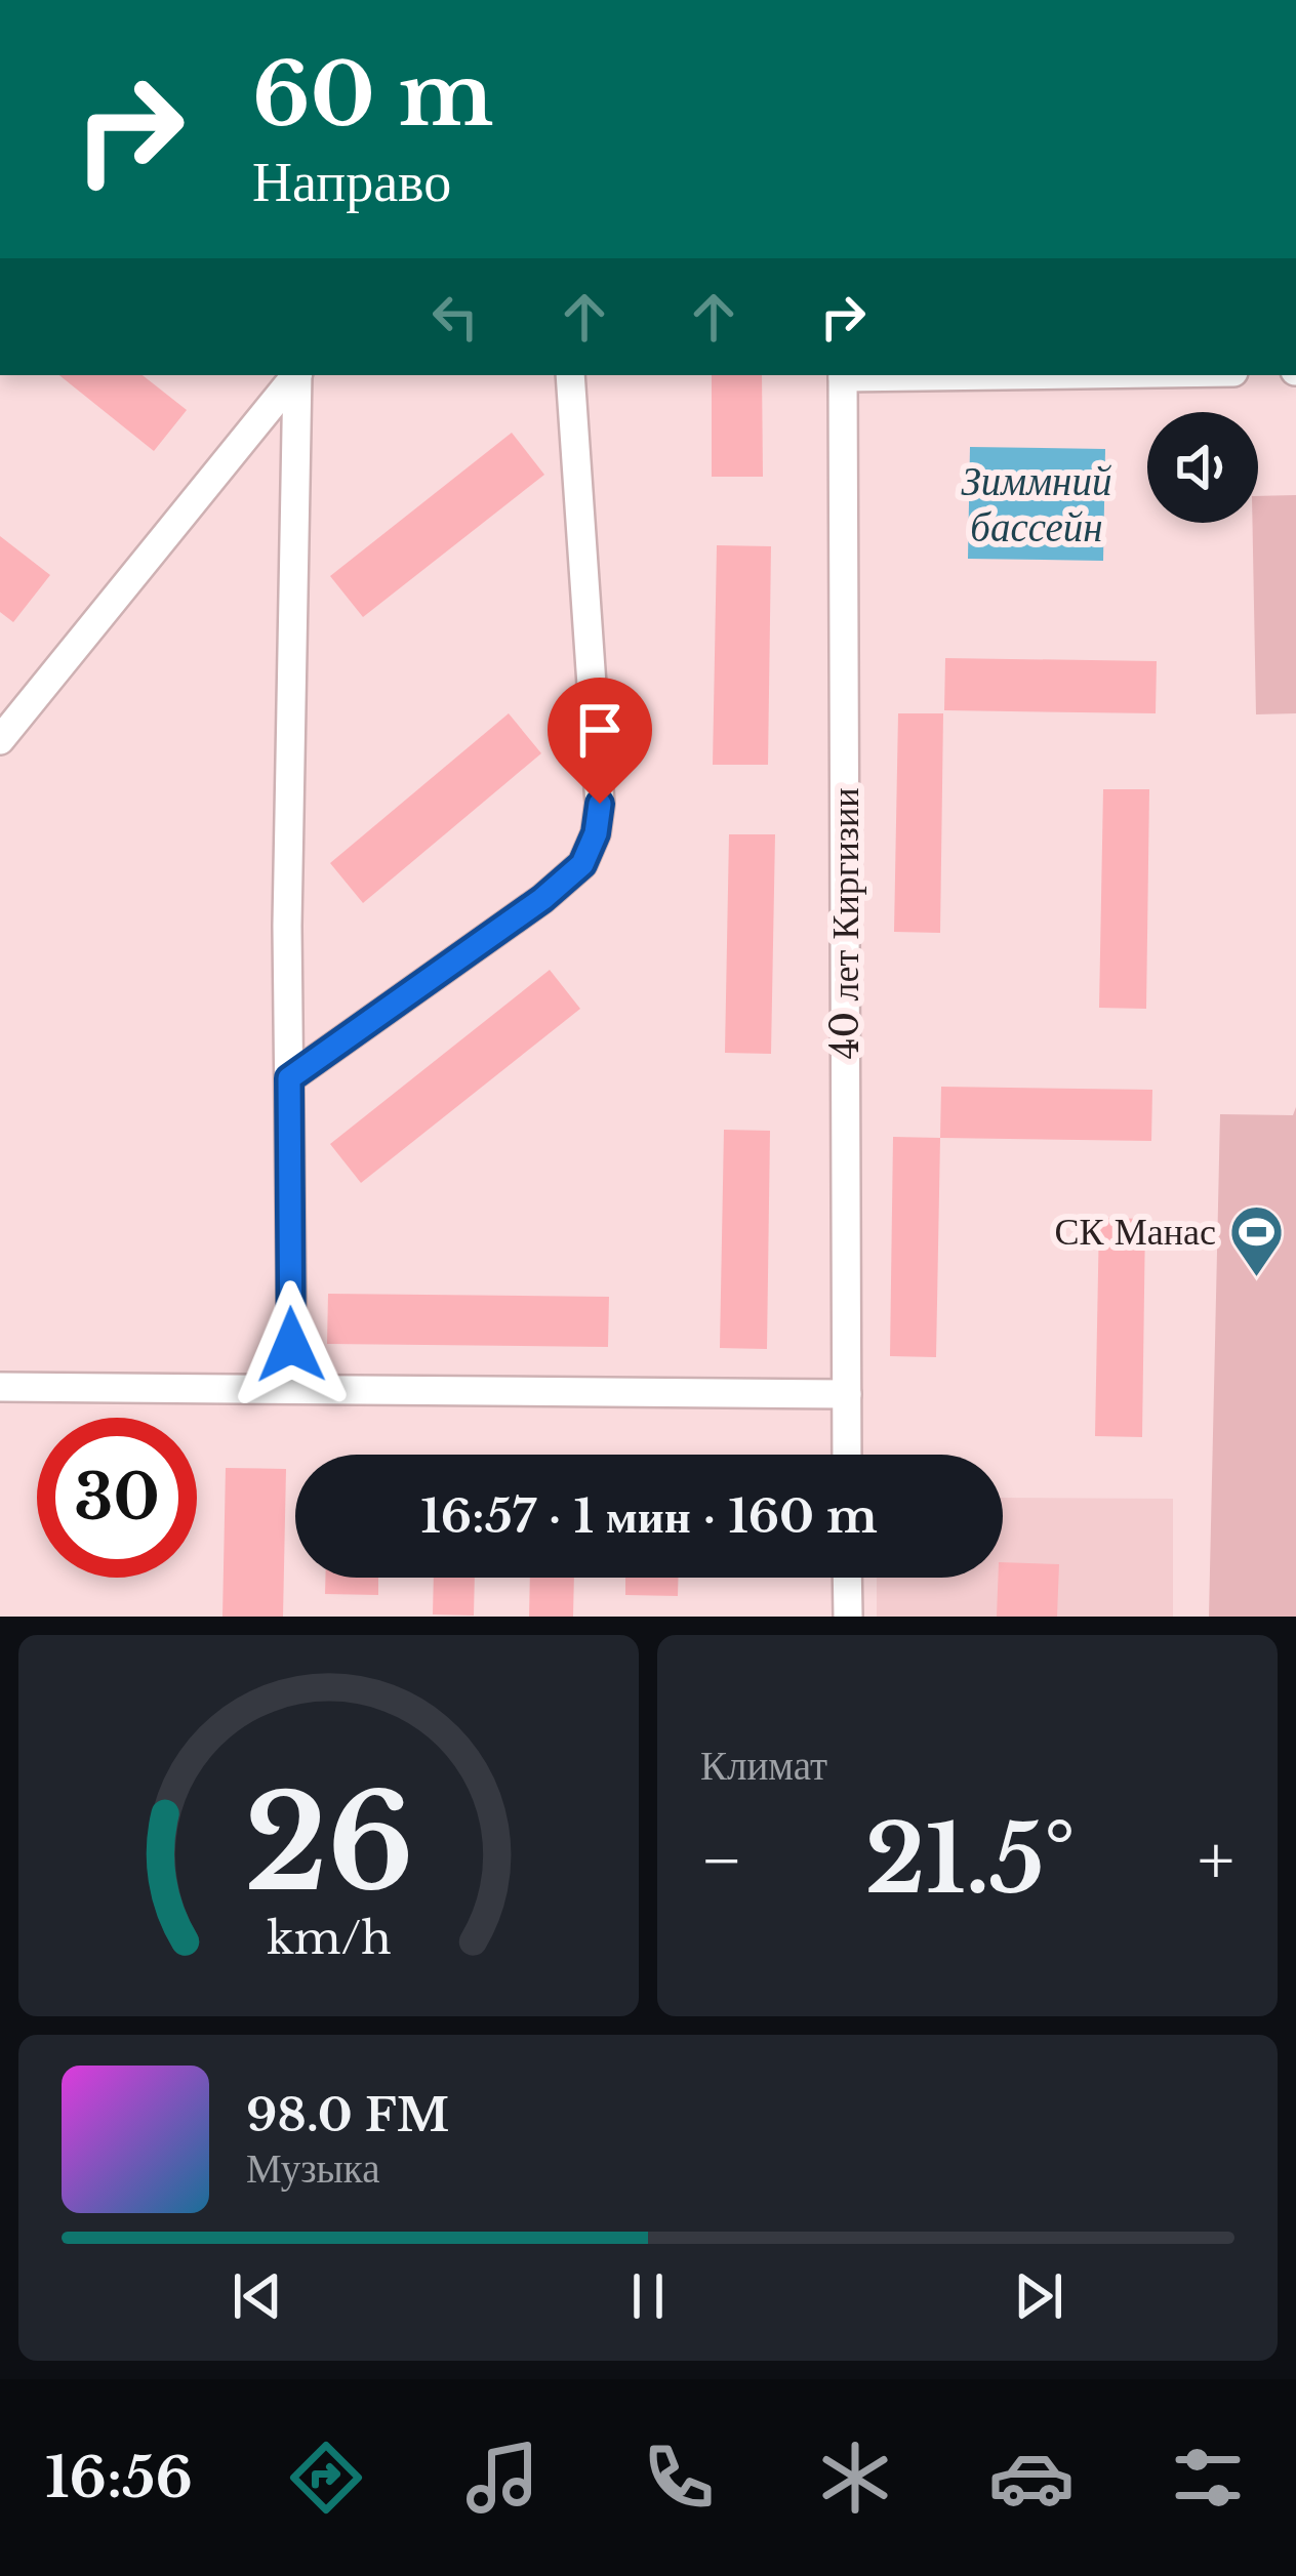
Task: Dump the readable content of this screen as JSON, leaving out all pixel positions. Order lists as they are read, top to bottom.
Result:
{
  "streets": {
    "street": ["40 лет Киргизии"]
  },
  "water": ["Зиммний бассейн"],
  "places": {
    "sports": ["СК Манас"]
  },
  "page": {
    "turn": ["60 m", "Направо"],
    "limit": "30",
    "trip": "16:57 · 1 мин · 160 m",
    "tile": "Климат",
    "heat": ["−", "21.5°", "+"],
    "song": ["98.0 FM", "Музыка"],
    "tabs": "16:56",
    "gauge": ["26", "km/h"]
  }
}
